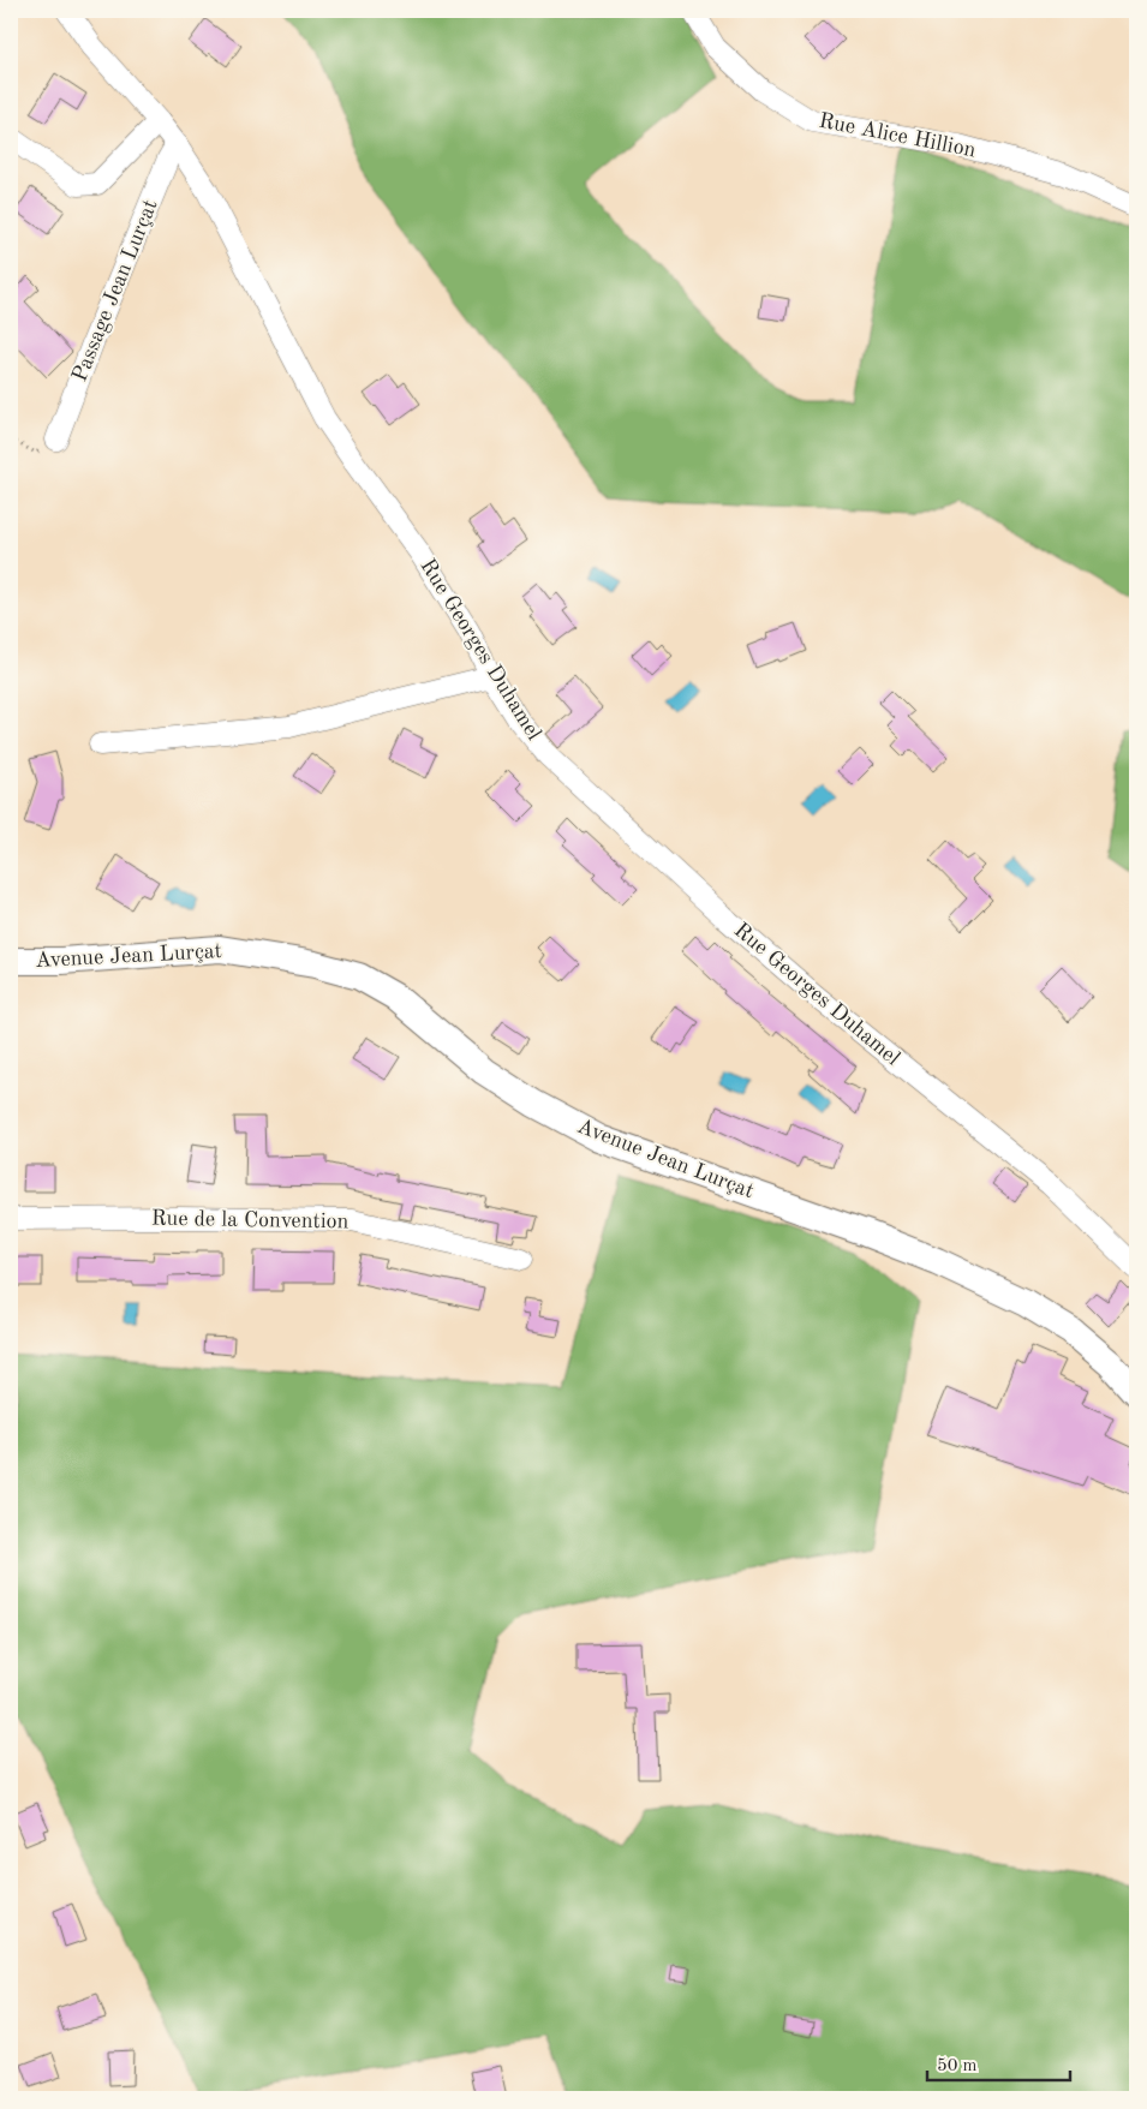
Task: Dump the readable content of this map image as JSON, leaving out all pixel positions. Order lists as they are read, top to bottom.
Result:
{
  "streets": {
    "main road": ["Avenue Jean Lurçat"],
    "street": [
      "Rue Alice Hillion",
      "Passage Jean Lurçat",
      "Rue Georges Duhamel",
      "Rue de la Convention"
    ]
  },
  "crossings": [
    ["Passage Jean Lurçat", "Rue Georges Duhamel"]
  ],
  "scale_bar": "50 m"
}
